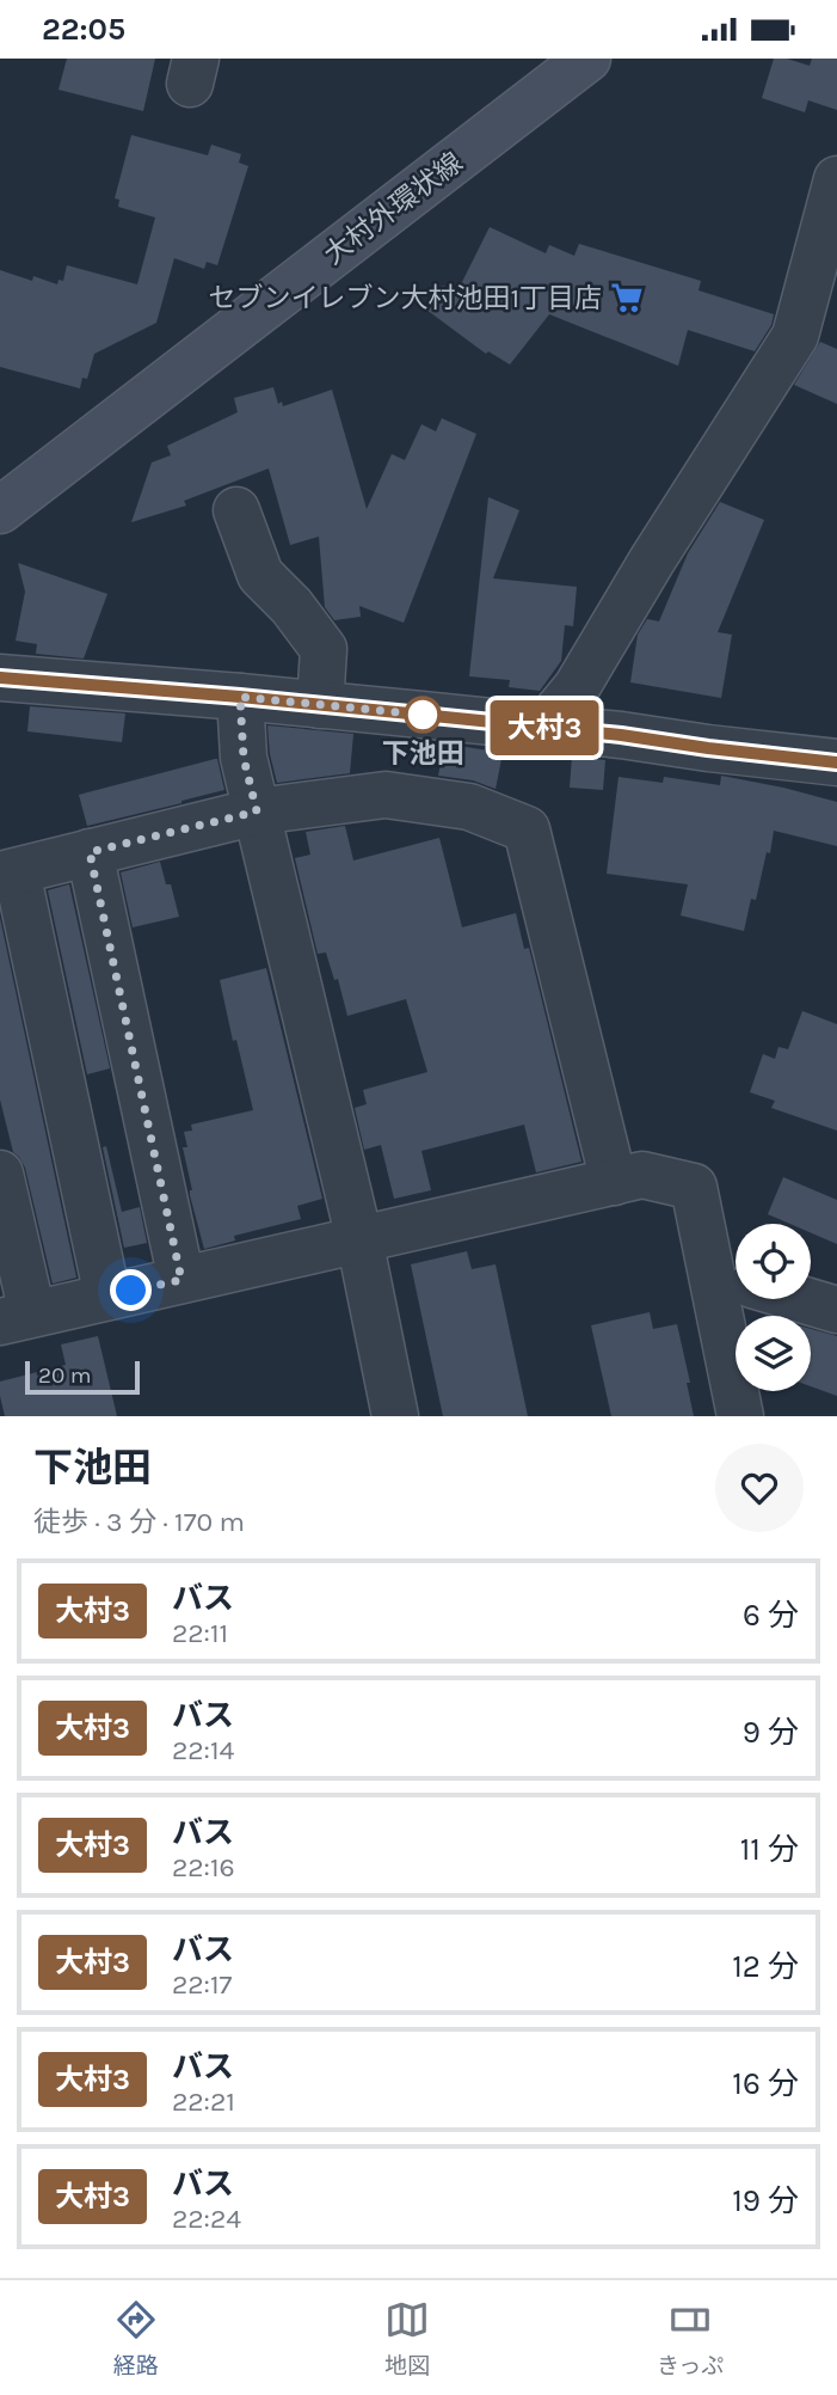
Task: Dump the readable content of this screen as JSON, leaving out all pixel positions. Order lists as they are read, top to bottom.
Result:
{
  "streets": {
    "main road": ["大村外環状線"]
  },
  "places": {
    "supermarket": ["セブンイレブン大村池田1丁目店"],
    "other": ["下池田"]
  },
  "lines": ["bus line 大村3"],
  "scale_bar": "20 m",
  "page": {
    "status": "22:05",
    "on_map": "大村3",
    "scale": "20 m",
    "heading": ["下池田", "徒歩 · 3 分 · 170 m"],
    "list": [
      {
        "mark": "大村3",
        "name": "バス",
        "note": "22:11",
        "value": "6 分"
      },
      {
        "mark": "大村3",
        "name": "バス",
        "note": "22:14",
        "value": "9 分"
      },
      {
        "mark": "大村3",
        "name": "バス",
        "note": "22:16",
        "value": "11 分"
      },
      {
        "mark": "大村3",
        "name": "バス",
        "note": "22:17",
        "value": "12 分"
      },
      {
        "mark": "大村3",
        "name": "バス",
        "note": "22:21",
        "value": "16 分"
      },
      {
        "mark": "大村3",
        "name": "バス",
        "note": "22:24",
        "value": "19 分"
      }
    ],
    "tabs": ["経路", "地図", "きっぷ"]
  }
}
